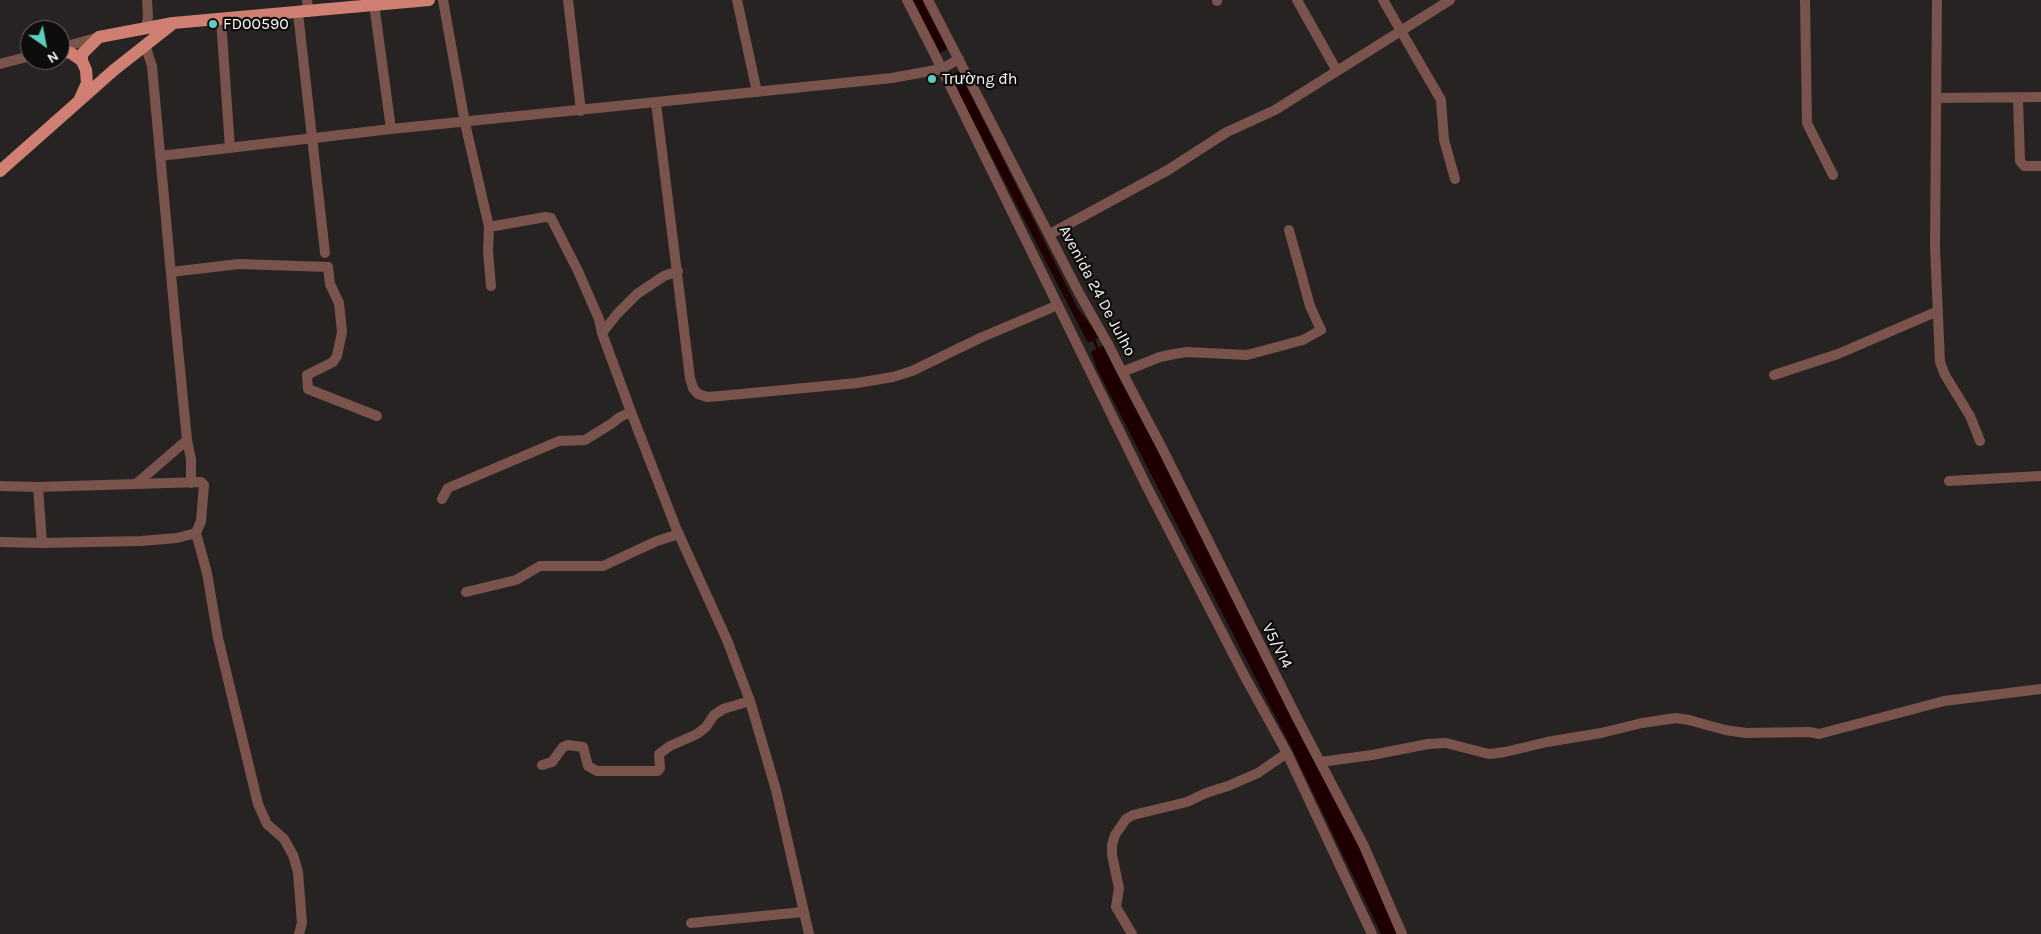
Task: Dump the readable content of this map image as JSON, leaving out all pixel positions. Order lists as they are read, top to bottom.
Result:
{
  "streets": {
    "street": ["Avenida 24 De Julho", "V5/V14"]
  },
  "crossings": [
    ["Avenida 24 De Julho", "V5/V14"]
  ],
  "places": ["FD00590", "Trường đh"],
  "north": "bottom right"
}
